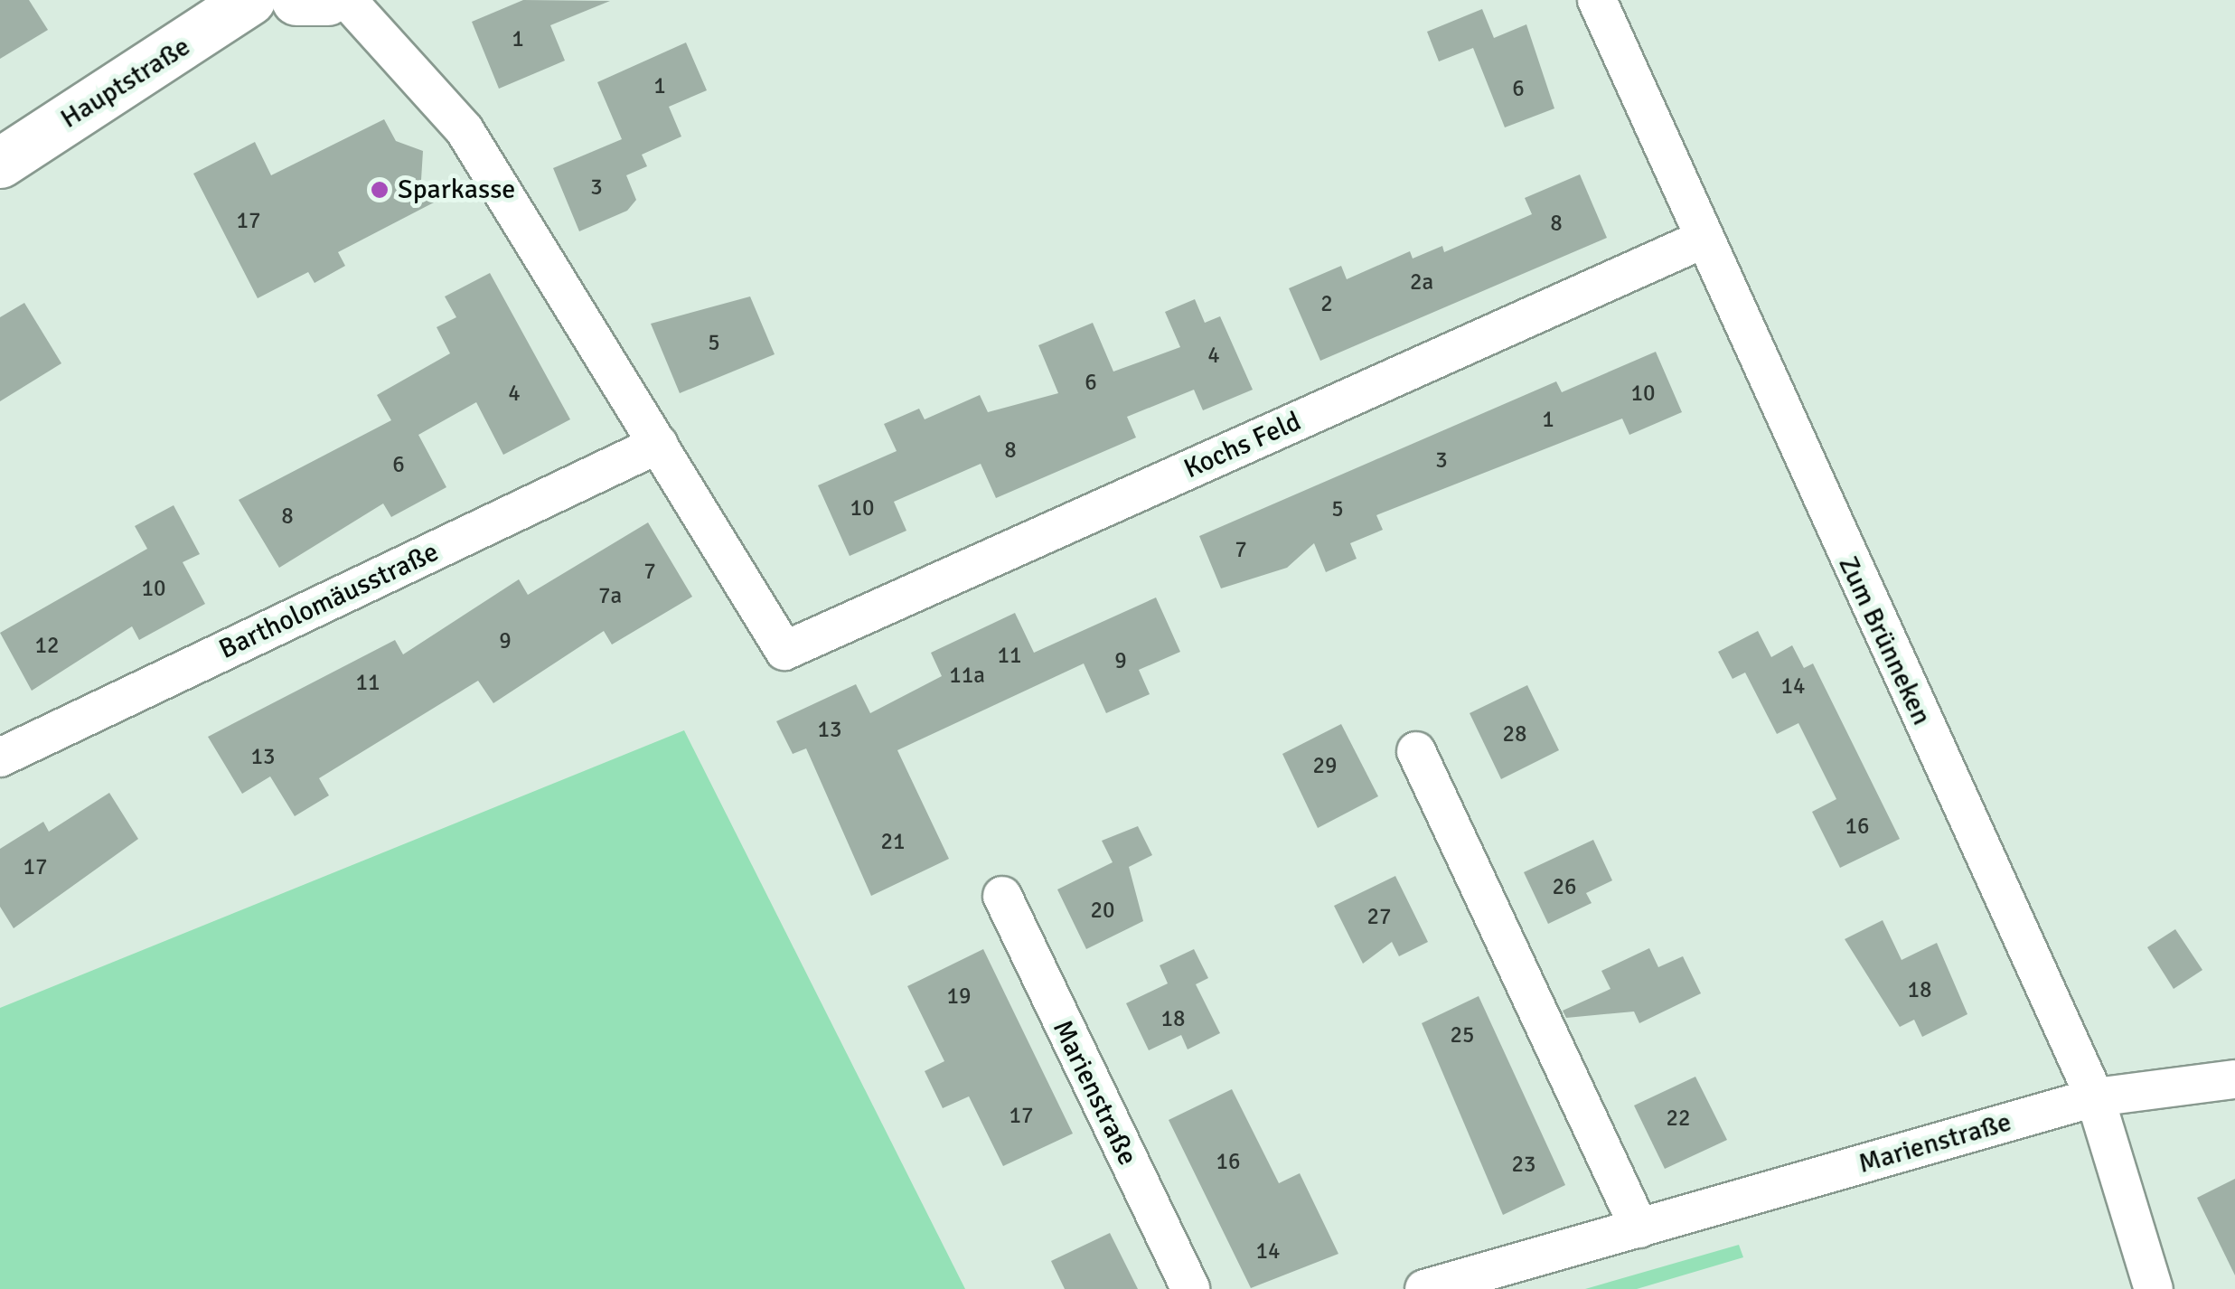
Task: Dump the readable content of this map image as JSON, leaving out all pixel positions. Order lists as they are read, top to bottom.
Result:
{
  "streets": {
    "main road": ["Hauptstraße"],
    "street": [
      "Kochs Feld",
      "Bartholomäusstraße",
      "Zum Brünneken",
      "Marienstraße"
    ]
  },
  "crossings": [
    ["Kochs Feld", "Bartholomäusstraße"],
    ["Kochs Feld", "Zum Brünneken"],
    ["Zum Brünneken", "Marienstraße"]
  ],
  "places": ["Sparkasse"],
  "house_numbers": [
    "1",
    "1",
    "6",
    "3",
    "17",
    "8",
    "2a",
    "2",
    "5",
    "4",
    "6",
    "4",
    "10",
    "1",
    "8",
    "3",
    "6",
    "10",
    "5",
    "8",
    "7",
    "7",
    "10",
    "7a",
    "9",
    "12",
    "11",
    "9",
    "11a",
    "11",
    "14",
    "13",
    "28",
    "13",
    "29",
    "16",
    "21",
    "17",
    "26",
    "20",
    "27",
    "18",
    "19",
    "18",
    "25",
    "17",
    "22",
    "16",
    "23",
    "14"
  ]
}
